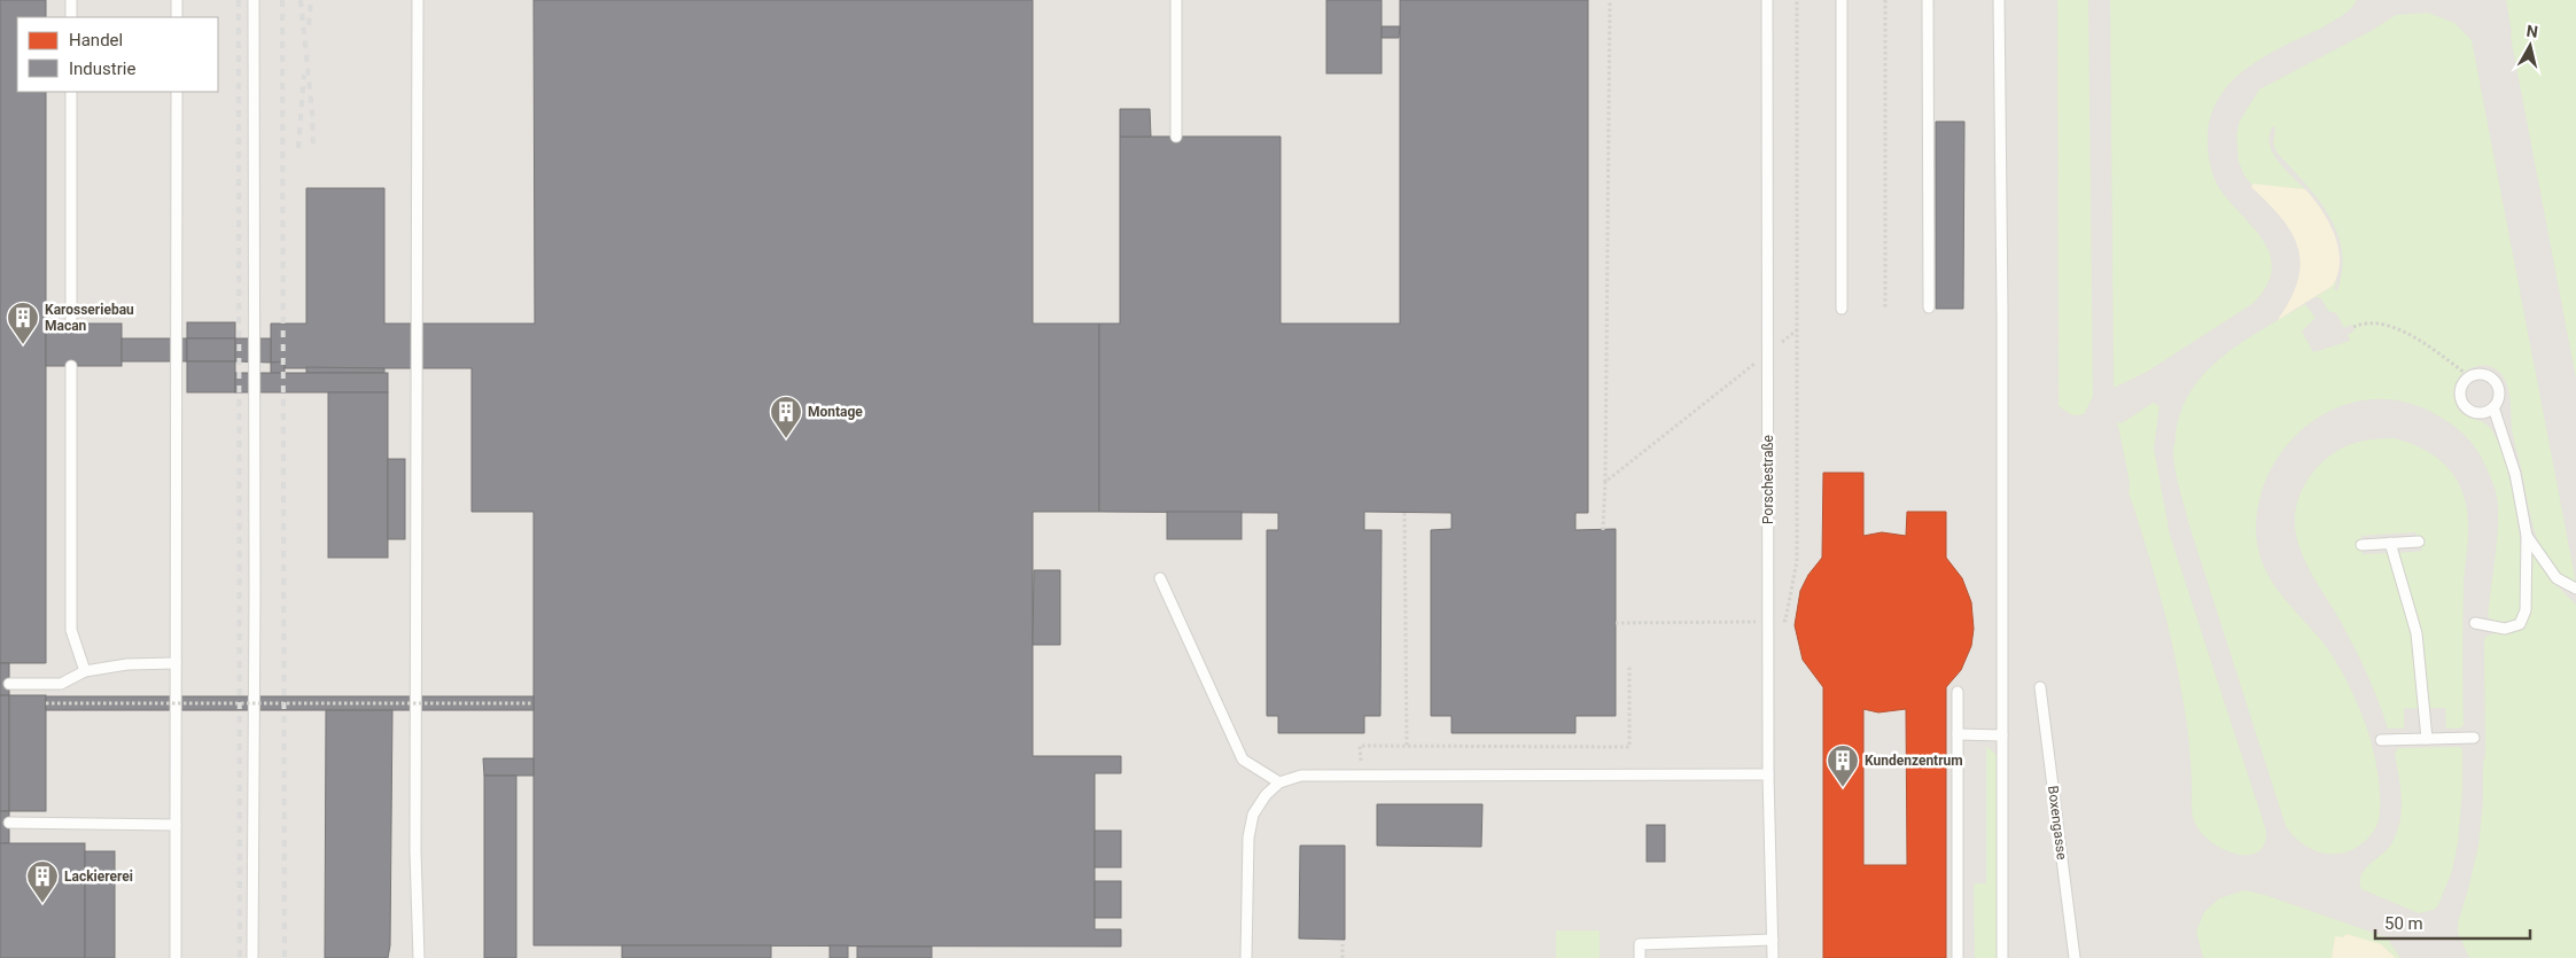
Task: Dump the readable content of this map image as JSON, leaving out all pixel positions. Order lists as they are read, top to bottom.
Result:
{
  "streets": {
    "lane": ["Porschestraße", "Boxengasse"]
  },
  "places": {
    "building": [
      "Karosseriebau Macan",
      "Montage",
      "Kundenzentrum",
      "Lackiererei"
    ]
  },
  "legend": ["Handel", "Industrie"],
  "scale_bar": "50 m",
  "north": "top"
}
